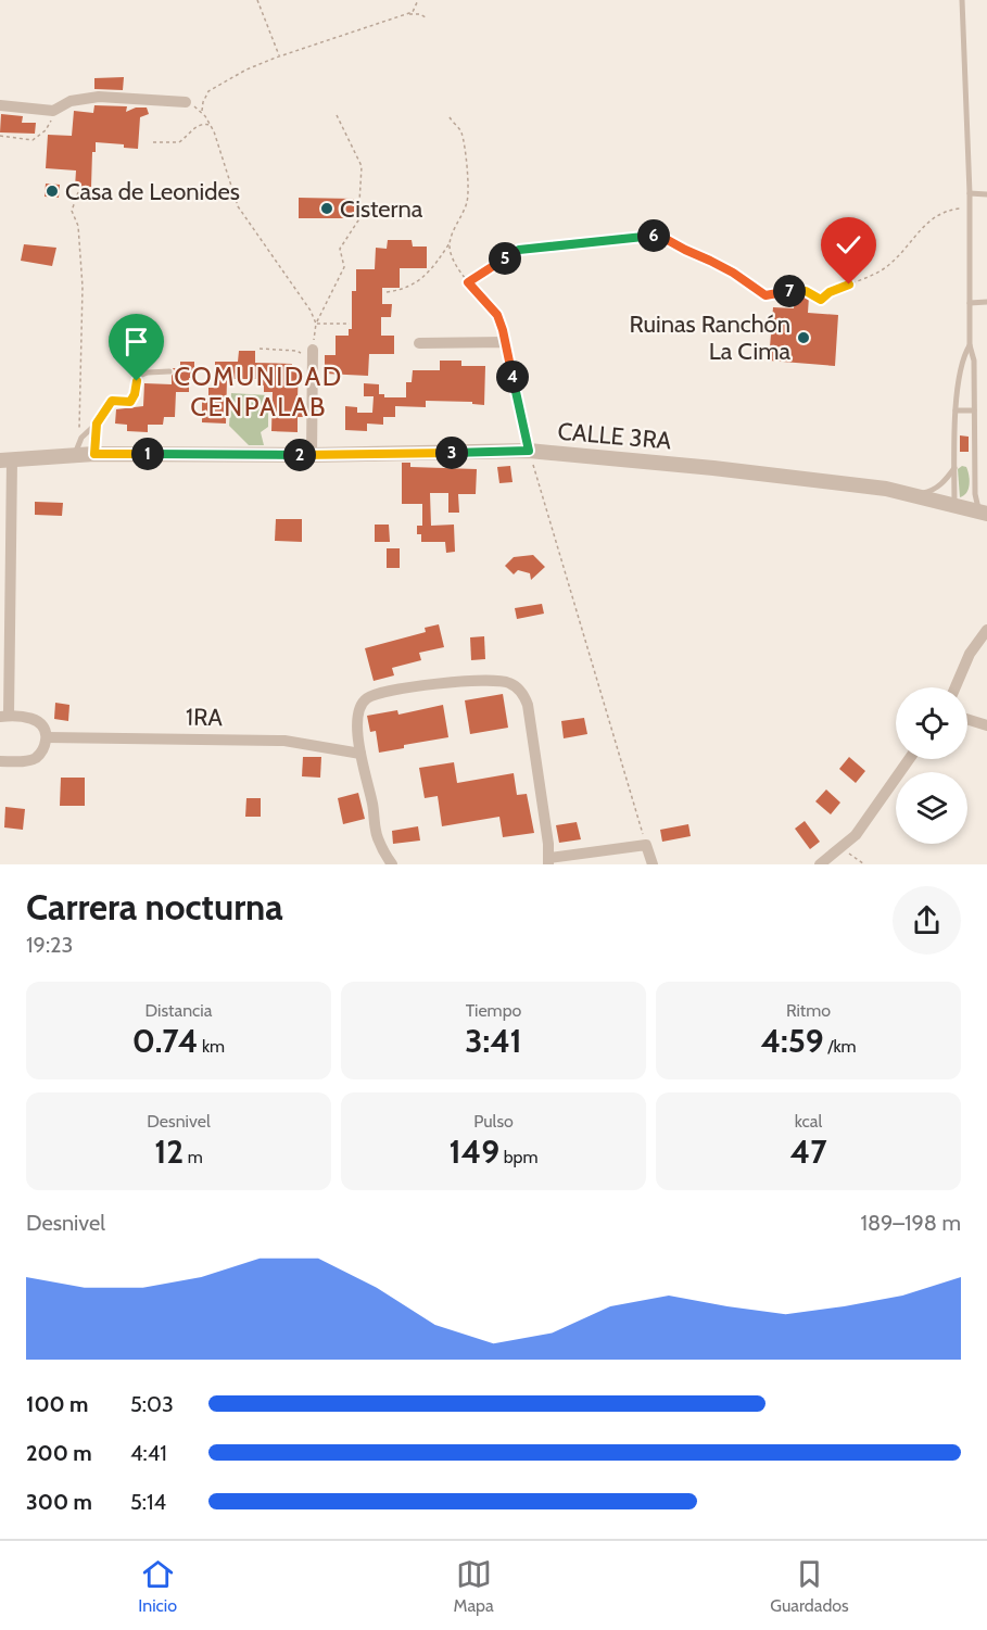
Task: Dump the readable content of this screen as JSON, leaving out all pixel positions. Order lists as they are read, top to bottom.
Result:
{
  "streets": {
    "street": ["CALLE 3RA", "1RA"]
  },
  "districts": ["COMUNIDAD CENPALAB"],
  "places": ["Casa de Leonides", "Cisterna", "Ruinas Ranchón La Cima"],
  "page": {
    "pins": [
      "6",
      "5",
      "7",
      "4",
      "3",
      "1",
      "2"
    ],
    "heading": ["Carrera nocturna", "19:23"],
    "stats": [
      ["Distancia", "0.74 km"],
      ["Tiempo", "3:41"],
      ["Ritmo", "4:59 /km"],
      ["Desnivel", "12 m"],
      ["Pulso", "149 bpm"],
      ["kcal", "47"]
    ],
    "chart": ["Desnivel", "189–198 m"],
    "list": [
      {
        "name": "100 m",
        "note": "5:03"
      },
      {
        "name": "200 m",
        "note": "4:41"
      },
      {
        "name": "300 m",
        "note": "5:14"
      }
    ],
    "tabs": ["Inicio", "Mapa", "Guardados"]
  }
}
